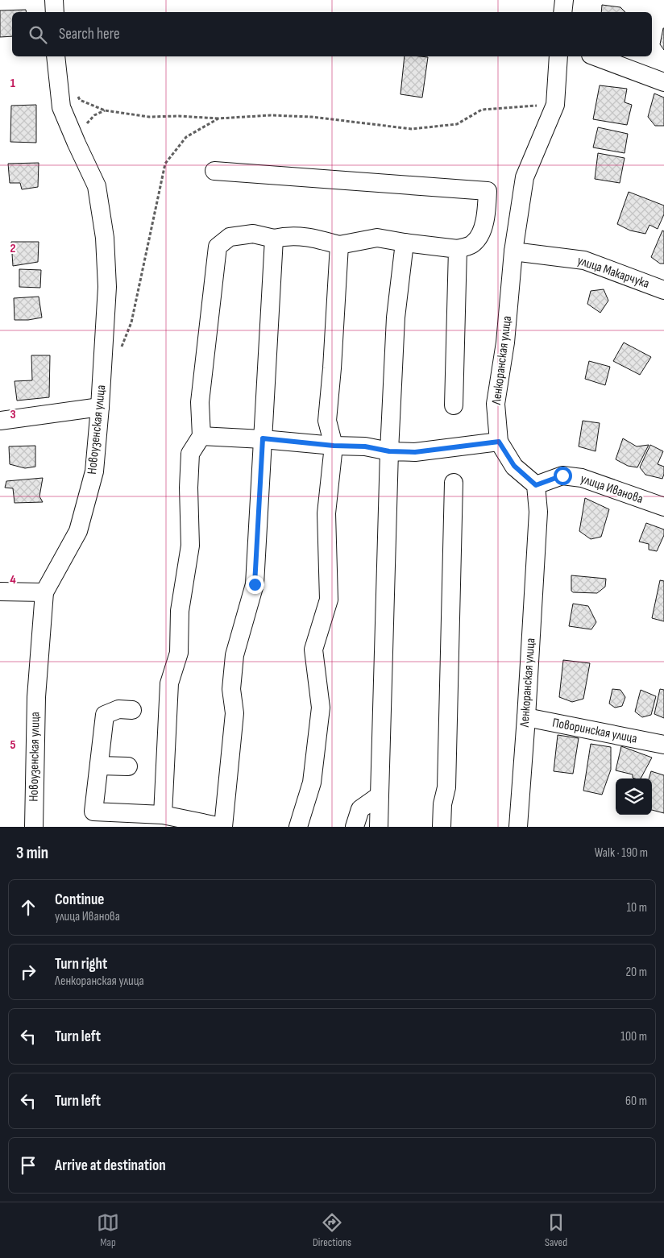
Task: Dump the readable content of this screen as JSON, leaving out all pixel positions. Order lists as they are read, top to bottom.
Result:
{
  "streets": {
    "street": [
      "улица Макарчука",
      "Ленкоранская улица",
      "Новоузенская улица",
      "улица Иванова",
      "Поворинская улица"
    ]
  },
  "crossings": [
    ["улица Макарчука", "Ленкоранская улица"],
    ["Ленкоранская улица", "улица Иванова"],
    ["Ленкоранская улица", "Поворинская улица"]
  ],
  "page": {
    "search": "Search here",
    "heading": ["3 min", "Walk · 190 m"],
    "list": [
      ["Continue", "улица Иванова", "10 m"],
      ["Turn right", "Ленкоранская улица", "20 m"],
      ["Turn left", "100 m"],
      ["Turn left", "60 m"],
      "Arrive at destination"
    ],
    "nav": ["Map", "Directions", "Saved"]
  },
  "grid": {
    "rows": [
      "1",
      "2",
      "3",
      "4",
      "5"
    ]
  }
}
